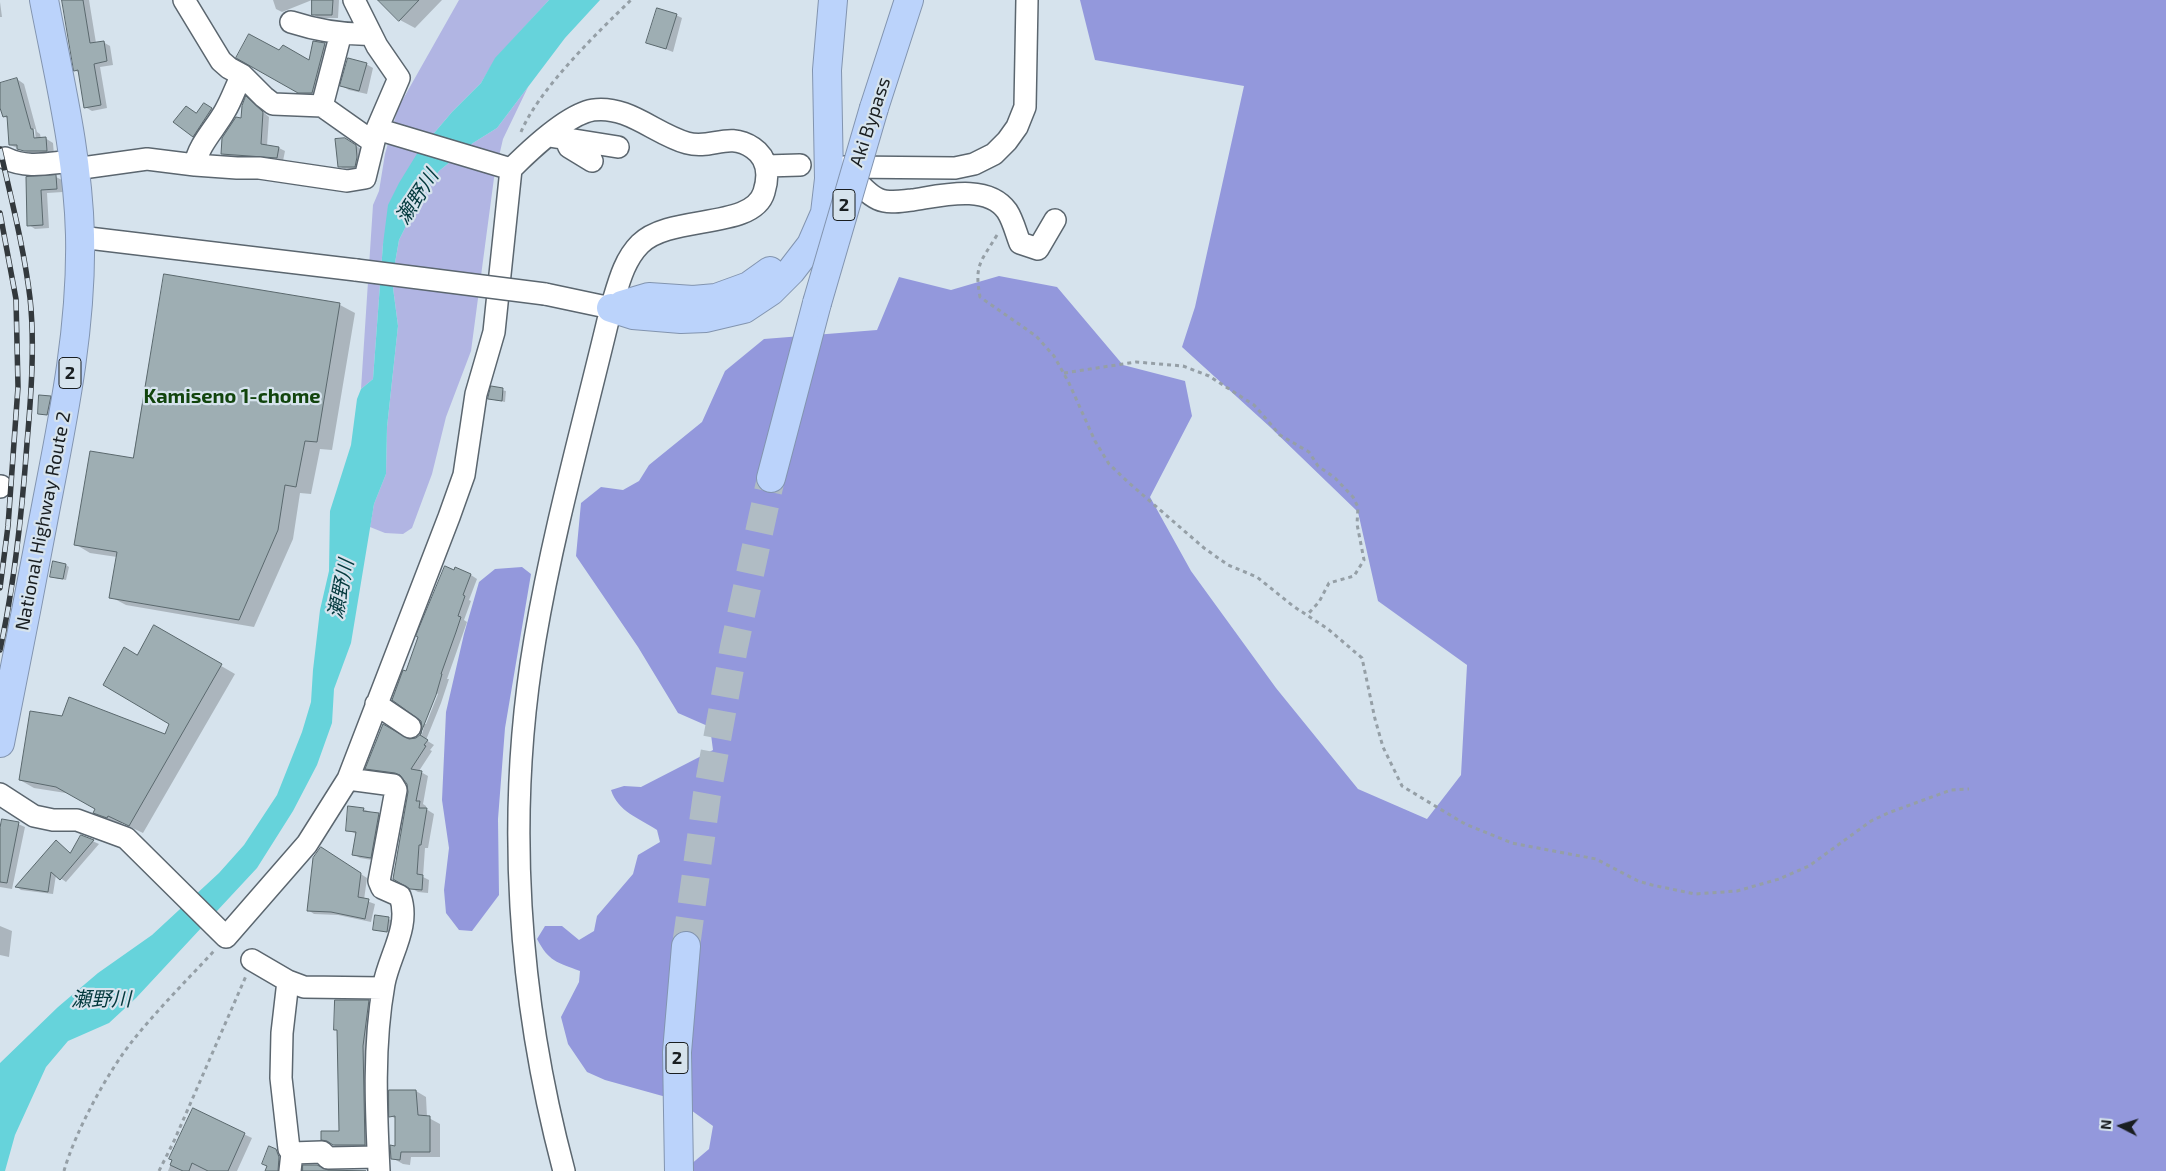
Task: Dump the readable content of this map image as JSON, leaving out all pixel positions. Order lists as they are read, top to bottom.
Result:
{
  "streets": {
    "highway": ["Aki Bypass", "2", "National Highway Route 2"]
  },
  "districts": ["Kamiseno 1-chome"],
  "water": ["瀬野川"],
  "north": "left"
}
